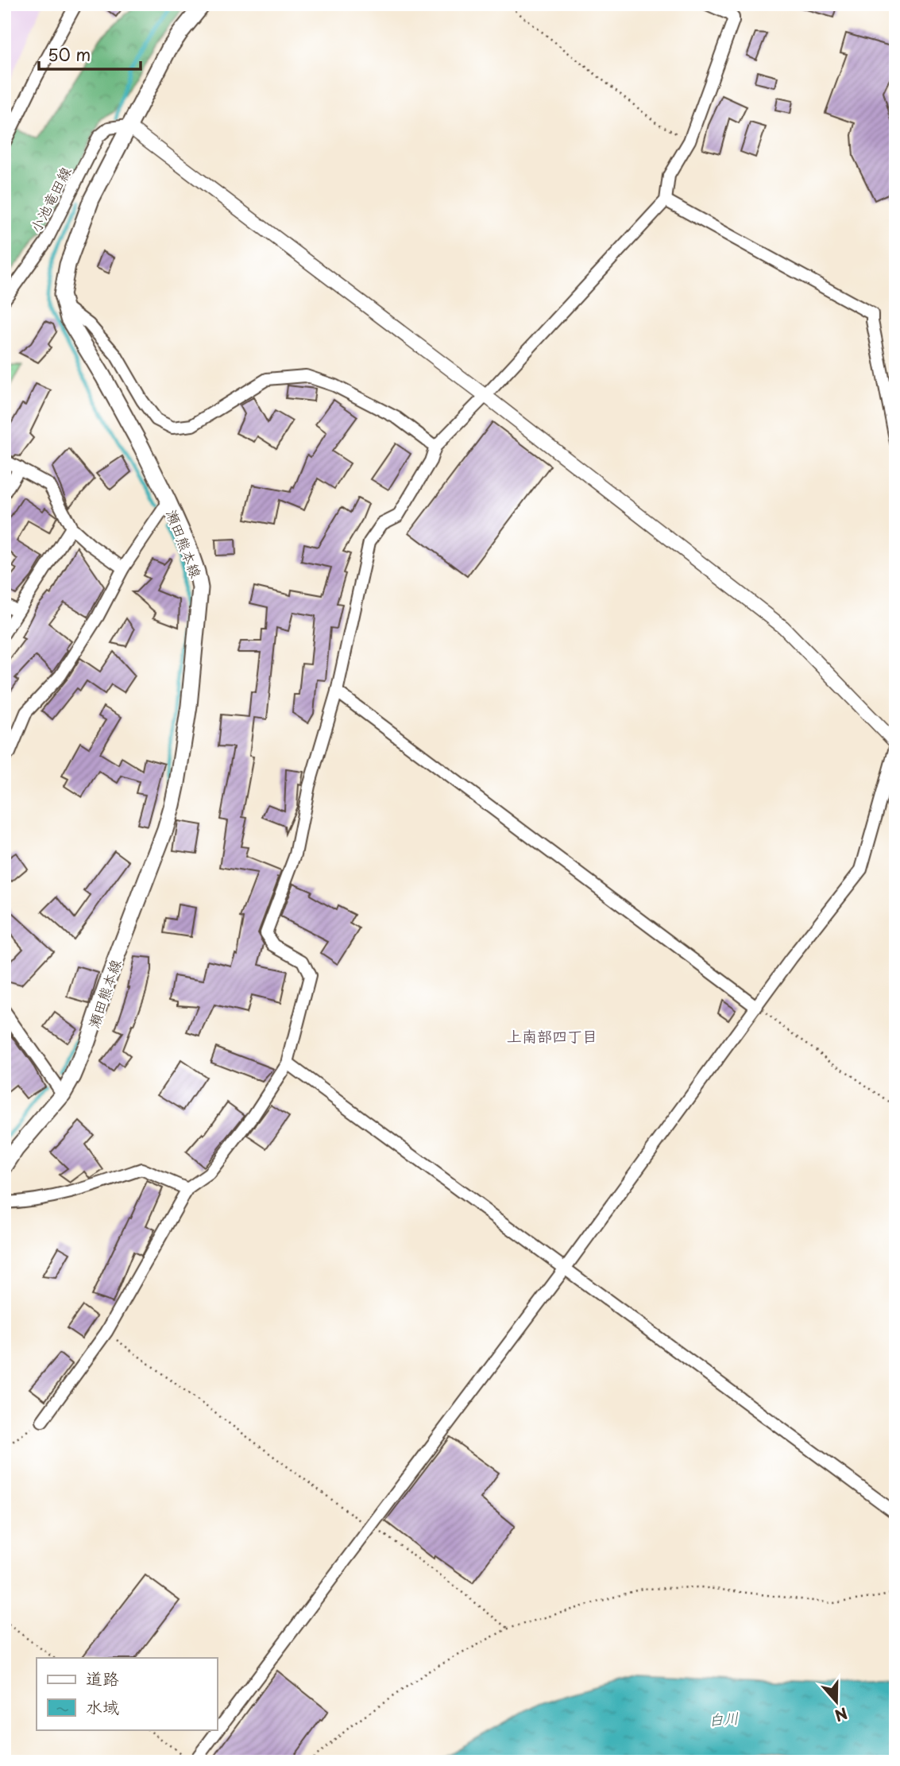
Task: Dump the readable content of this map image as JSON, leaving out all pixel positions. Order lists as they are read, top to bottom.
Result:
{
  "streets": {
    "main road": ["瀬田熊本線"],
    "street": ["小池竜田線"]
  },
  "crossings": [
    ["小池竜田線", "瀬田熊本線"]
  ],
  "districts": ["上南部四丁目"],
  "water": ["白川"],
  "legend": ["道路", "水域"],
  "scale_bar": "50 m",
  "north": "bottom"
}
